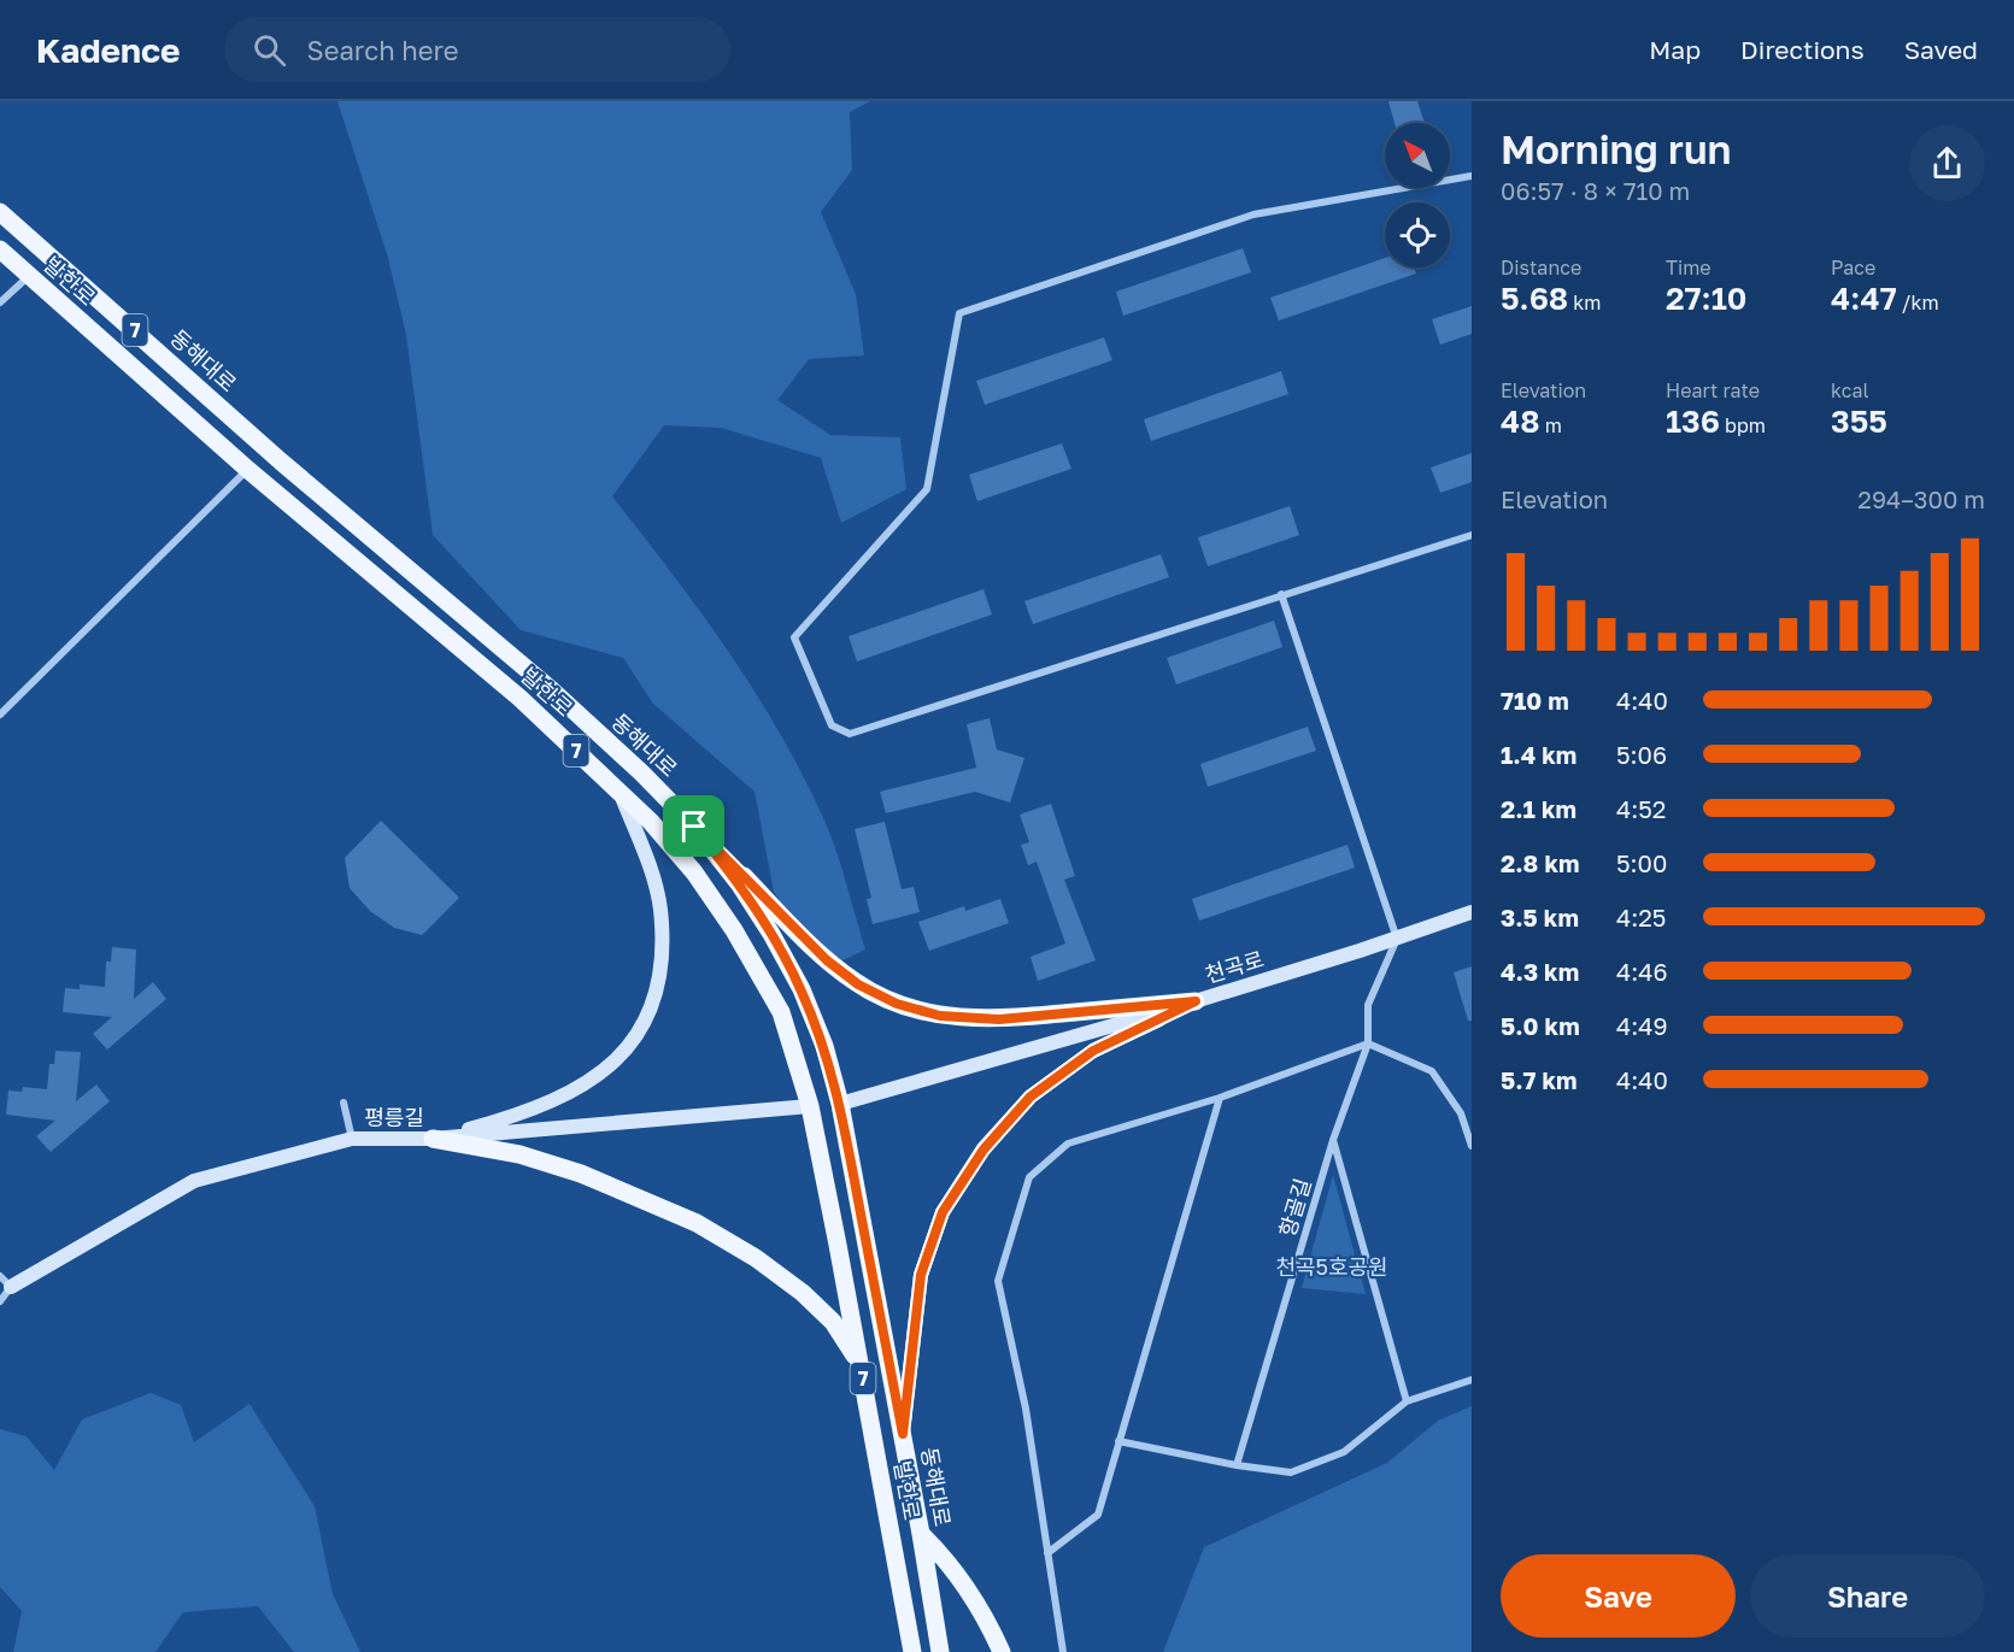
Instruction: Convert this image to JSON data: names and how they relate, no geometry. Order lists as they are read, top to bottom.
{
  "streets": {
    "main road": ["발한로", "7", "동해대로"],
    "street": ["천곡로", "평릉길", "항골길"]
  },
  "crossings": [
    ["발한로", "평릉길"],
    ["동해대로", "천곡로"],
    ["천곡로", "항골길"]
  ],
  "parks": ["천곡5호공원"],
  "north": "top left",
  "page": {
    "header": "Kadence",
    "search": "Search here",
    "nav": ["Map", "Directions", "Saved"],
    "heading": ["Morning run", "06:57 · 8 × 710 m"],
    "stats": [
      ["Distance", "5.68 km"],
      ["Time", "27:10"],
      ["Pace", "4:47 /km"],
      ["Elevation", "48 m"],
      ["Heart rate", "136 bpm"],
      ["kcal", "355"]
    ],
    "chart": ["Elevation", "294–300 m"],
    "list": [
      {
        "name": "710 m",
        "note": "4:40"
      },
      {
        "name": "1.4 km",
        "note": "5:06"
      },
      {
        "name": "2.1 km",
        "note": "4:52"
      },
      {
        "name": "2.8 km",
        "note": "5:00"
      },
      {
        "name": "3.5 km",
        "note": "4:25"
      },
      {
        "name": "4.3 km",
        "note": "4:46"
      },
      {
        "name": "5.0 km",
        "note": "4:49"
      },
      {
        "name": "5.7 km",
        "note": "4:40"
      }
    ],
    "buttons": ["Save", "Share"]
  }
}
